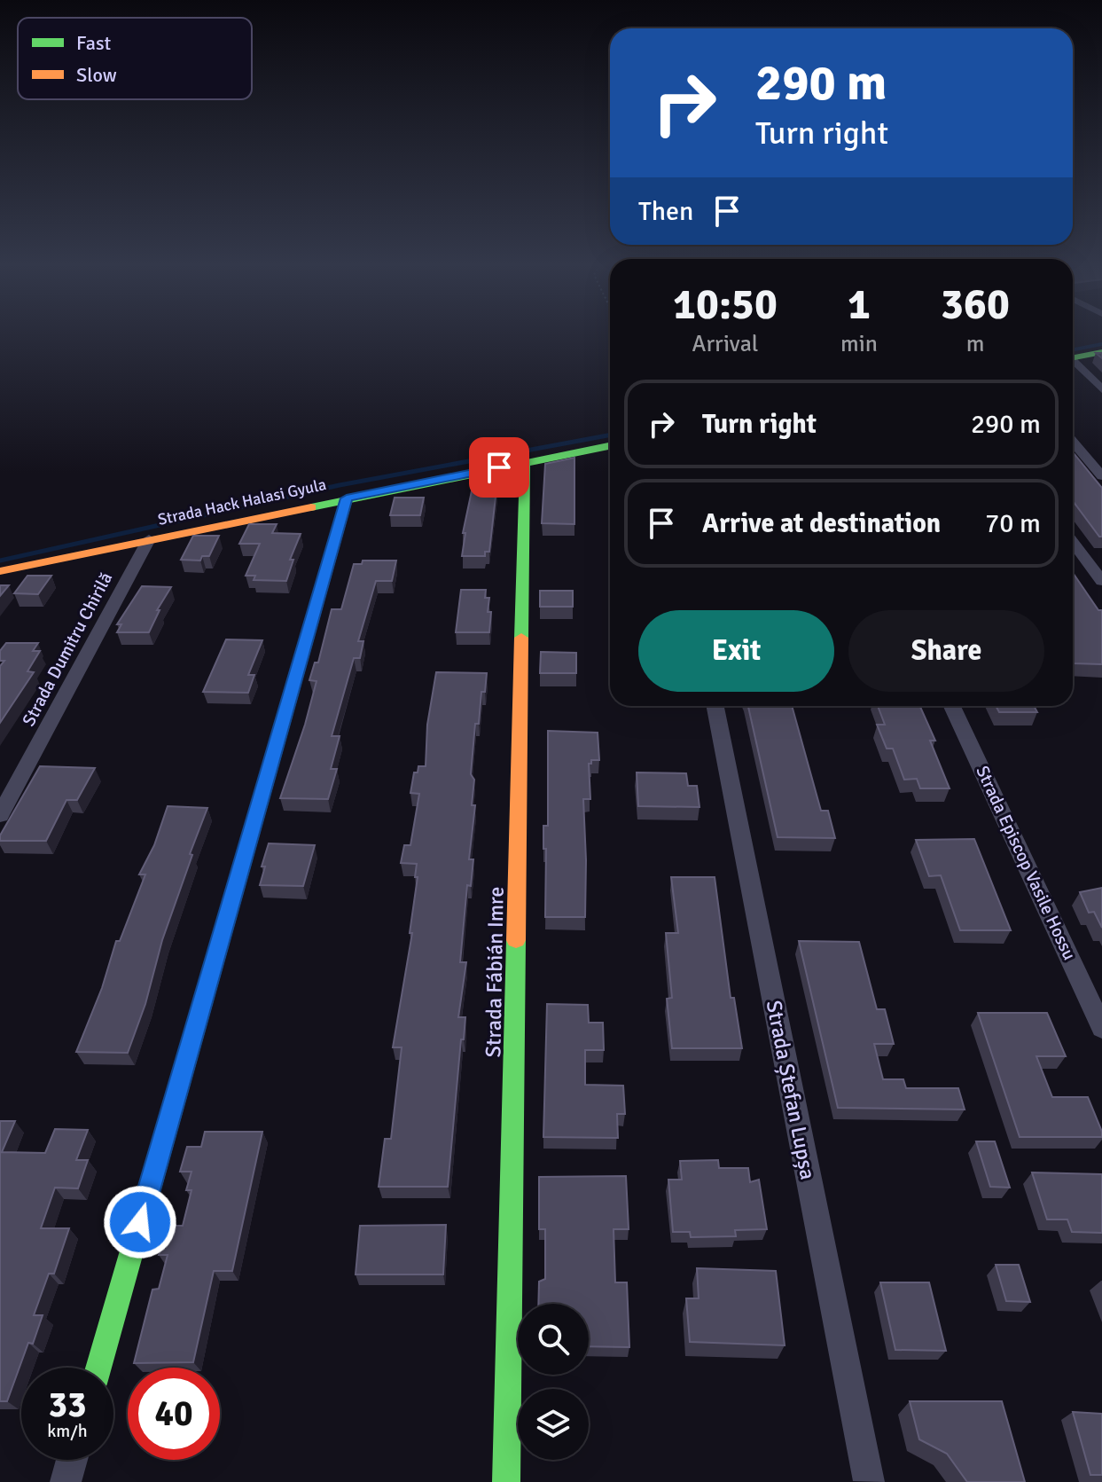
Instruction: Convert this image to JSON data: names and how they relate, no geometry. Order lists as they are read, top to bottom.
{
  "streets": {
    "street": [
      "Strada Hack Halasi Gyula",
      "Strada Dumitru Chirilă",
      "Strada Episcop Vasile Hossu",
      "Strada Fábián Imre",
      "Strada Ștefan Lupșa"
    ]
  },
  "crossings": [
    ["Strada Hack Halasi Gyula", "Strada Dumitru Chirilă"],
    ["Strada Hack Halasi Gyula", "Strada Fábián Imre"]
  ],
  "legend": ["Fast", "Slow"],
  "page": {
    "turn": ["290 m", "Turn right"],
    "then": "Then",
    "eta": [
      "10:50",
      "Arrival",
      "1",
      "min",
      "360",
      "m"
    ],
    "list": [
      {
        "name": "Turn right",
        "value": "290 m"
      },
      {
        "name": "Arrive at destination",
        "value": "70 m"
      }
    ],
    "buttons": ["Exit", "Share"],
    "speed": "33 km/h",
    "limit": "40"
  }
}
